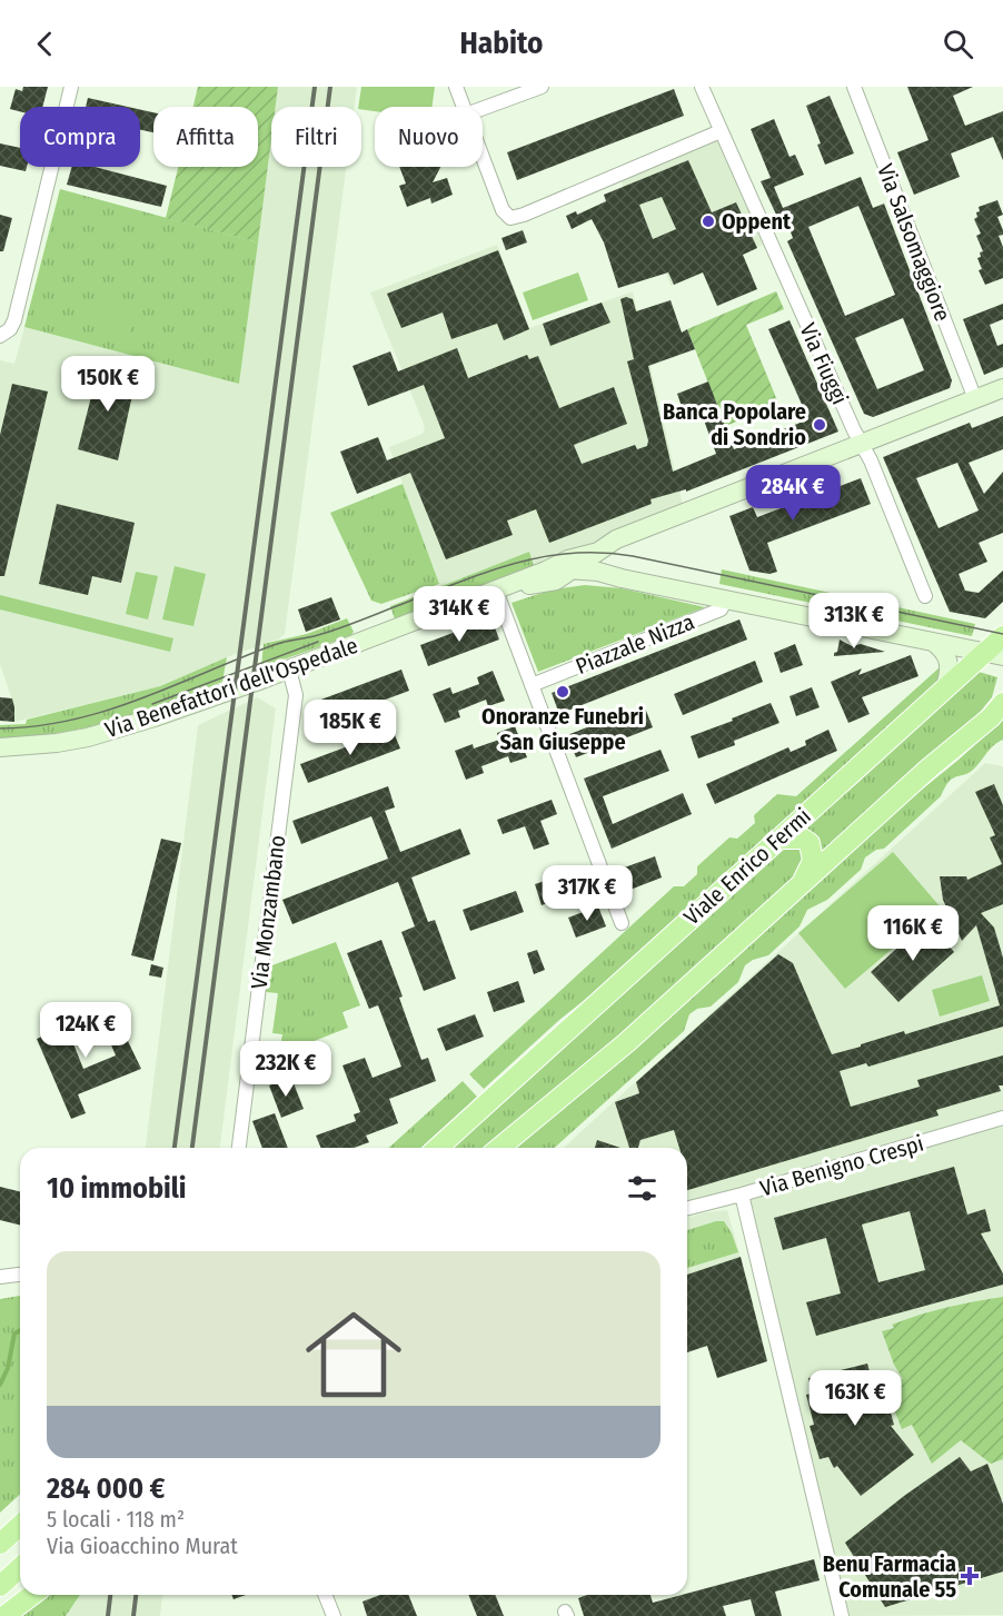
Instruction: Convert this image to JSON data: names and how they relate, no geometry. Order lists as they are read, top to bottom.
{
  "streets": {
    "main road": ["Piazzale Nizza", "Via Benefattori dell'Ospedale", "Viale Enrico Fermi"],
    "street": [
      "Via Salsomaggiore",
      "Via Fiuggi",
      "Via Monzambano",
      "Via Benigno Crespi"
    ]
  },
  "crossings": [
    ["Piazzale Nizza", "Via Benefattori dell'Ospedale"],
    ["Via Benefattori dell'Ospedale", "Via Monzambano"]
  ],
  "places": {
    "other": ["Oppent", "Banca Popolare di Sondrio", "Onoranze Funebri San Giuseppe"],
    "health": ["Benu Farmacia Comunale 55"]
  },
  "page": {
    "header": "Habito",
    "chip": [
      "Compra",
      "Affitta",
      "Filtri",
      "Nuovo"
    ],
    "price": [
      "150K €",
      "284K €",
      "314K €",
      "313K €",
      "185K €",
      "317K €",
      "116K €",
      "124K €",
      "232K €",
      "163K €"
    ],
    "heading": "10 immobili",
    "list": [
      {
        "name": "284 000 €",
        "note": "5 locali · 118 m² · Via Gioacchino Murat"
      }
    ]
  }
}
